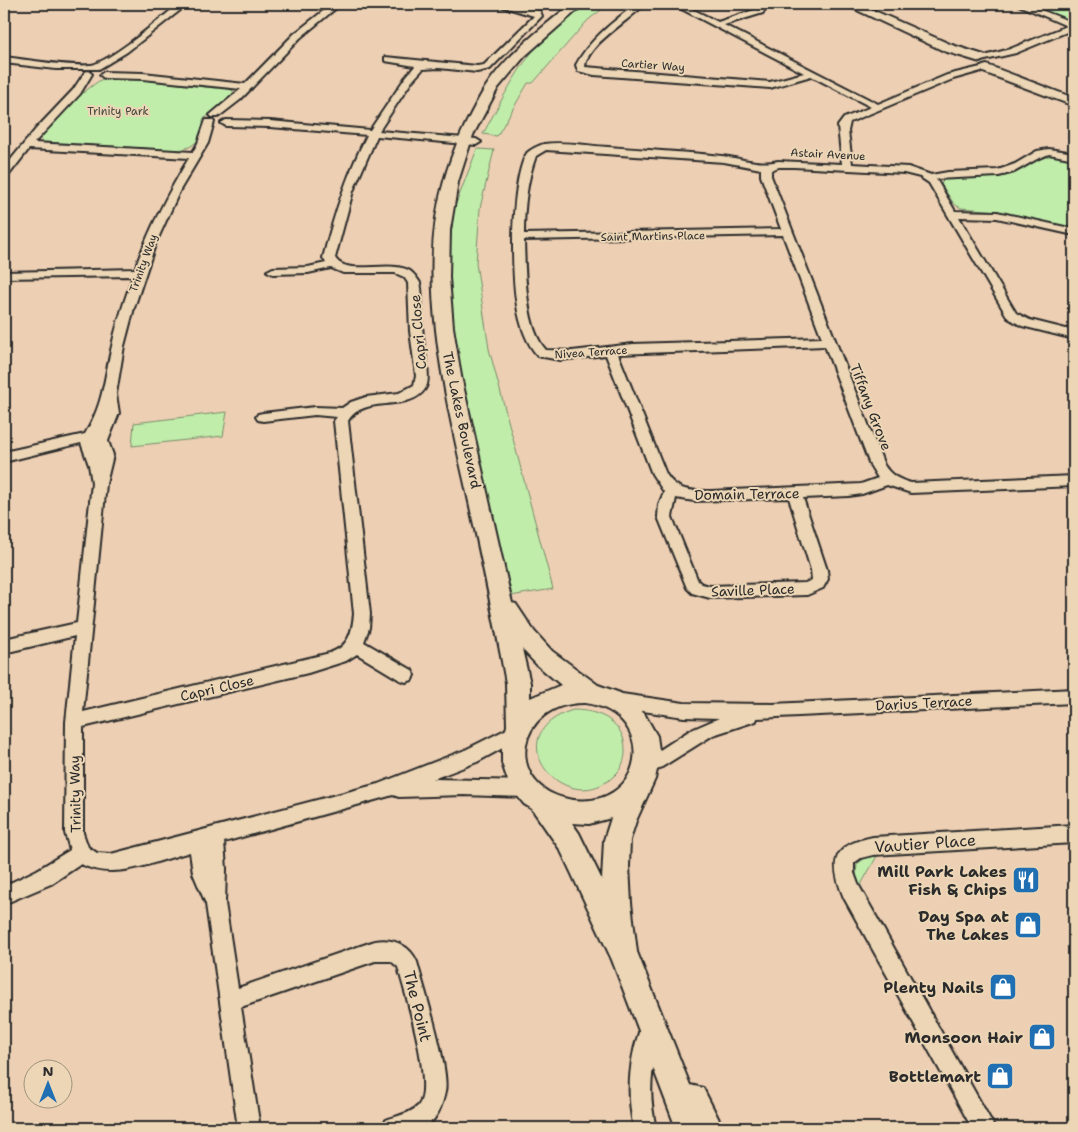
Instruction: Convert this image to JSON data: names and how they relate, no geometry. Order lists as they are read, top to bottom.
{
  "streets": {
    "street": [
      "Cartier Way",
      "Astair Avenue",
      "Saint Martins Place",
      "Trinity Way",
      "Capri Close",
      "Nivea Terrace",
      "Tiffany Grove",
      "The Lakes Boulevard",
      "Domain Terrace",
      "Saville Place",
      "Darius Terrace",
      "Vautier Place",
      "The Point"
    ]
  },
  "crossings": [
    ["Astair Avenue", "Nivea Terrace"],
    ["Astair Avenue", "Tiffany Grove"],
    ["Saint Martins Place", "Nivea Terrace"],
    ["Saint Martins Place", "Tiffany Grove"],
    ["Trinity Way", "Capri Close"],
    ["Trinity Way", "The Lakes Boulevard"],
    ["Trinity Way", "Darius Terrace"],
    ["Nivea Terrace", "Tiffany Grove"],
    ["Tiffany Grove", "Domain Terrace"],
    ["The Lakes Boulevard", "Darius Terrace"],
    ["Domain Terrace", "Saville Place"]
  ],
  "parks": ["Trinity Park"],
  "places": {
    "restaurant": ["Mill Park Lakes Fish & Chips"],
    "shop": [
      "Day Spa at The Lakes",
      "Plenty Nails",
      "Monsoon Hair",
      "Bottlemart"
    ]
  },
  "north": "top"
}
